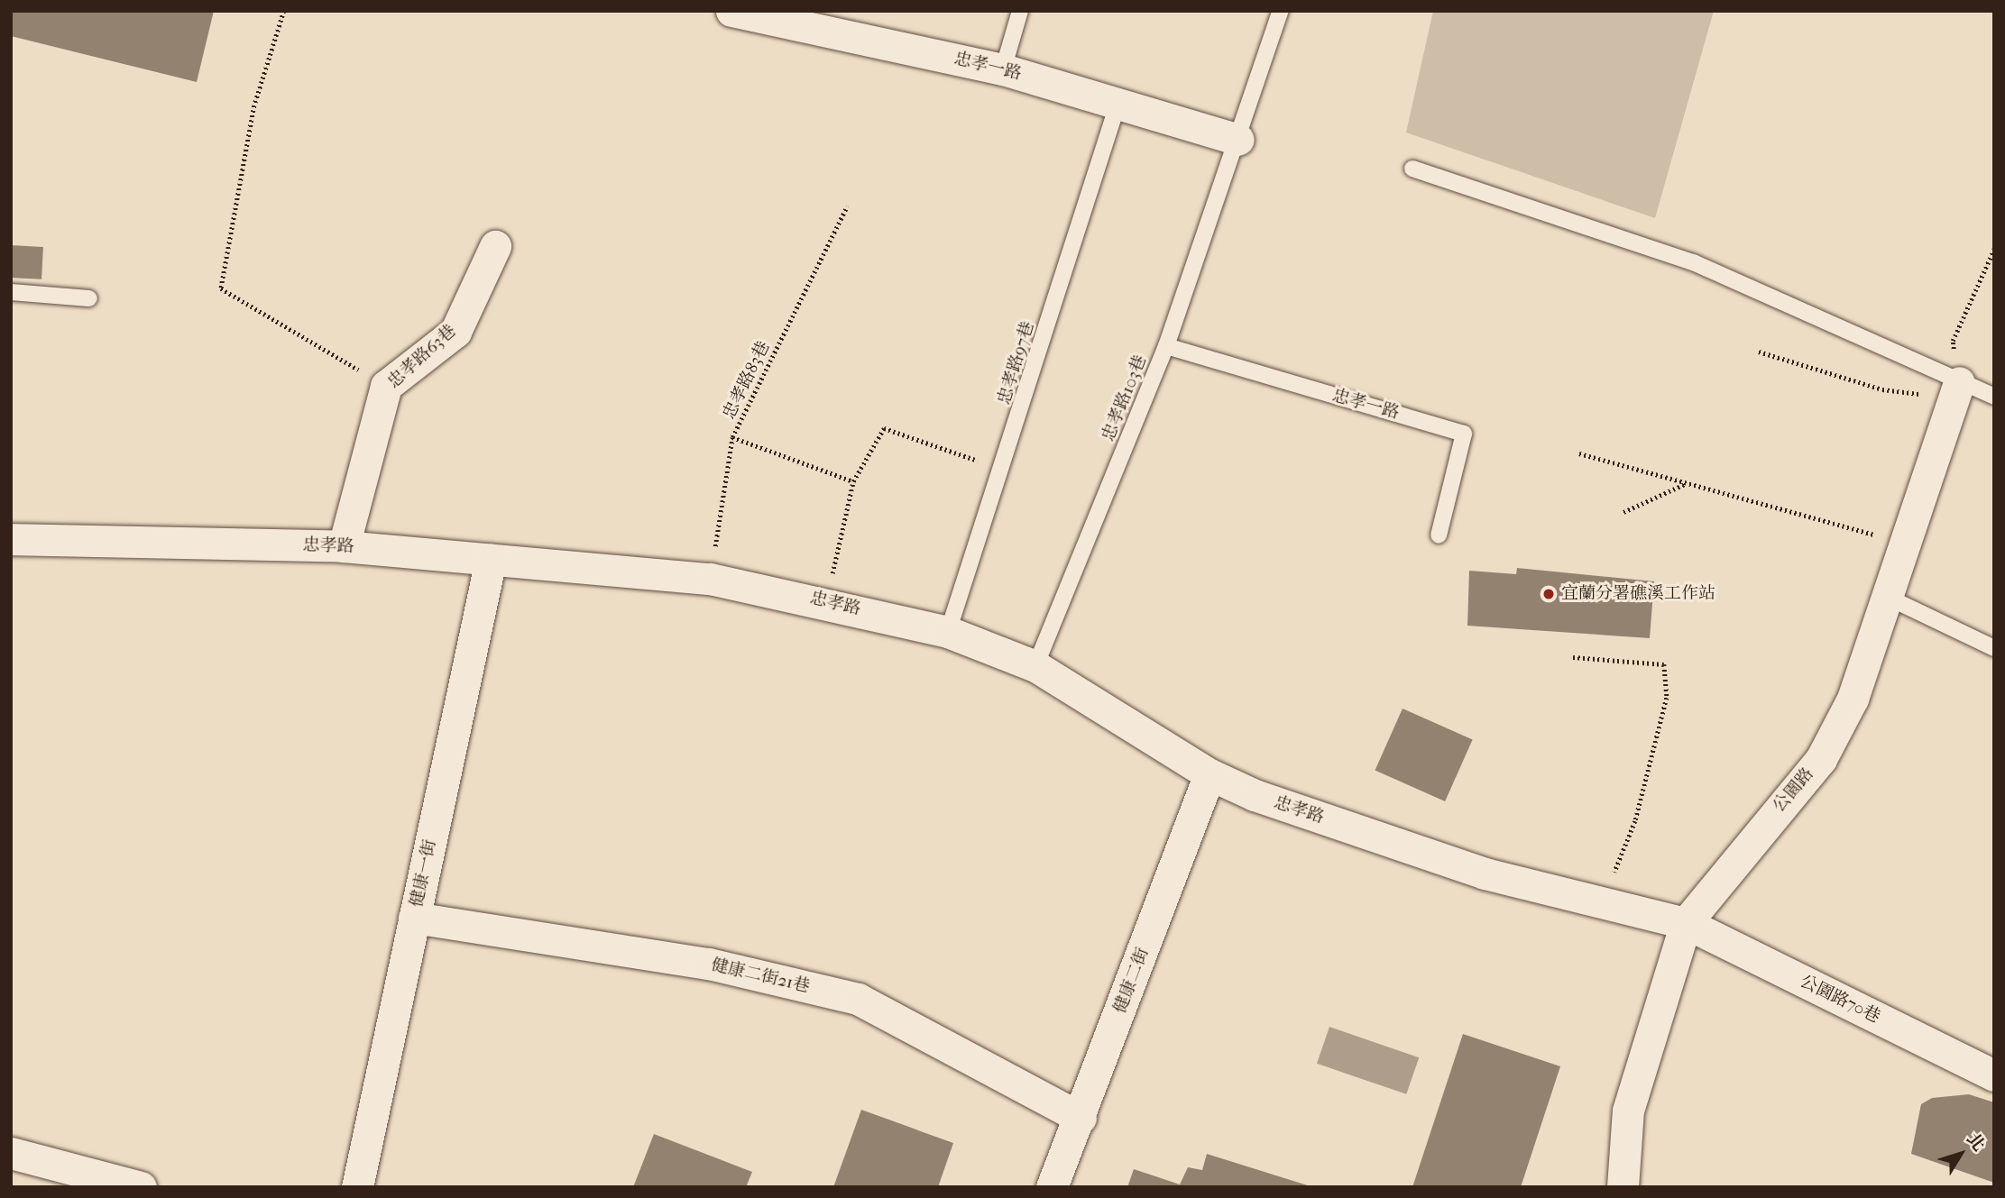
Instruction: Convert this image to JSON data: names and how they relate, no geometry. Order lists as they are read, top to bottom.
{
  "streets": {
    "street": [
      "忠孝一路",
      "忠孝路63巷",
      "忠孝路",
      "公園路",
      "健康一街",
      "健康二街21巷",
      "健康二街",
      "公園路70巷"
    ],
    "lane": ["忠孝路97巷", "忠孝路103巷"],
    "path": ["忠孝路83巷"]
  },
  "crossings": [
    ["忠孝一路", "忠孝路97巷"],
    ["忠孝一路", "忠孝路103巷"],
    ["忠孝路63巷", "忠孝路"],
    ["忠孝路97巷", "忠孝路"],
    ["忠孝路83巷", "忠孝路"],
    ["忠孝路103巷", "忠孝路"],
    ["忠孝路", "公園路"],
    ["忠孝路", "健康一街"],
    ["忠孝路", "健康二街"],
    ["忠孝路", "公園路70巷"],
    ["公園路", "公園路70巷"],
    ["健康一街", "健康二街21巷"],
    ["健康二街21巷", "健康二街"]
  ],
  "places": ["宜蘭分署礁溪工作站"],
  "north": "top right"
}
